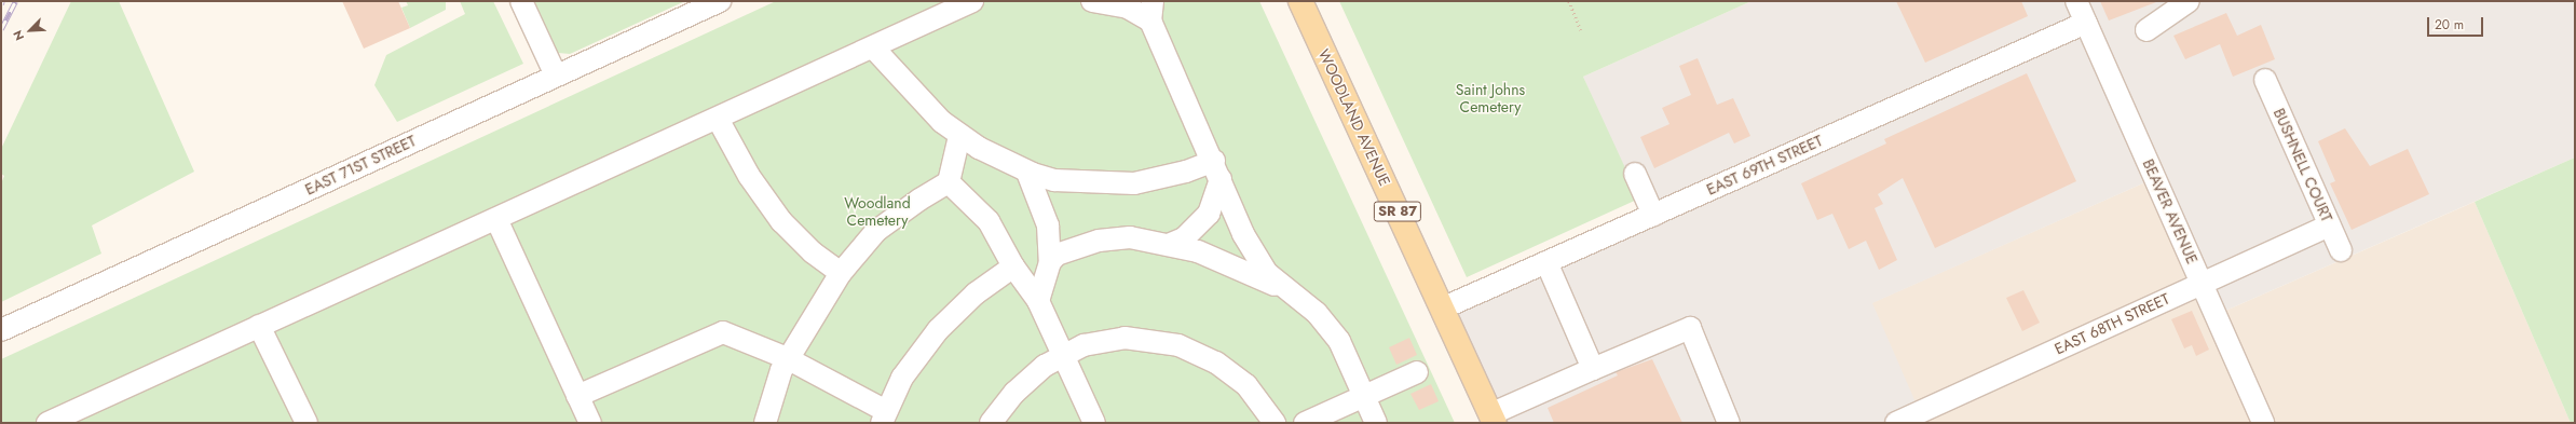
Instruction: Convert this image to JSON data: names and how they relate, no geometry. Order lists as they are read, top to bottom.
{
  "streets": {
    "main road": ["WOODLAND AVENUE", "SR 87"],
    "street": [
      "EAST 71ST STREET",
      "EAST 69TH STREET",
      "BUSHNELL COURT",
      "BEAVER AVENUE",
      "EAST 68TH STREET"
    ]
  },
  "crossings": [
    ["WOODLAND AVENUE", "EAST 69TH STREET"],
    ["EAST 69TH STREET", "BEAVER AVENUE"],
    ["BUSHNELL COURT", "EAST 68TH STREET"],
    ["BEAVER AVENUE", "EAST 68TH STREET"]
  ],
  "parks": ["Saint Johns Cemetery", "Woodland Cemetery"],
  "scale_bar": "20 m",
  "north": "bottom left"
}
